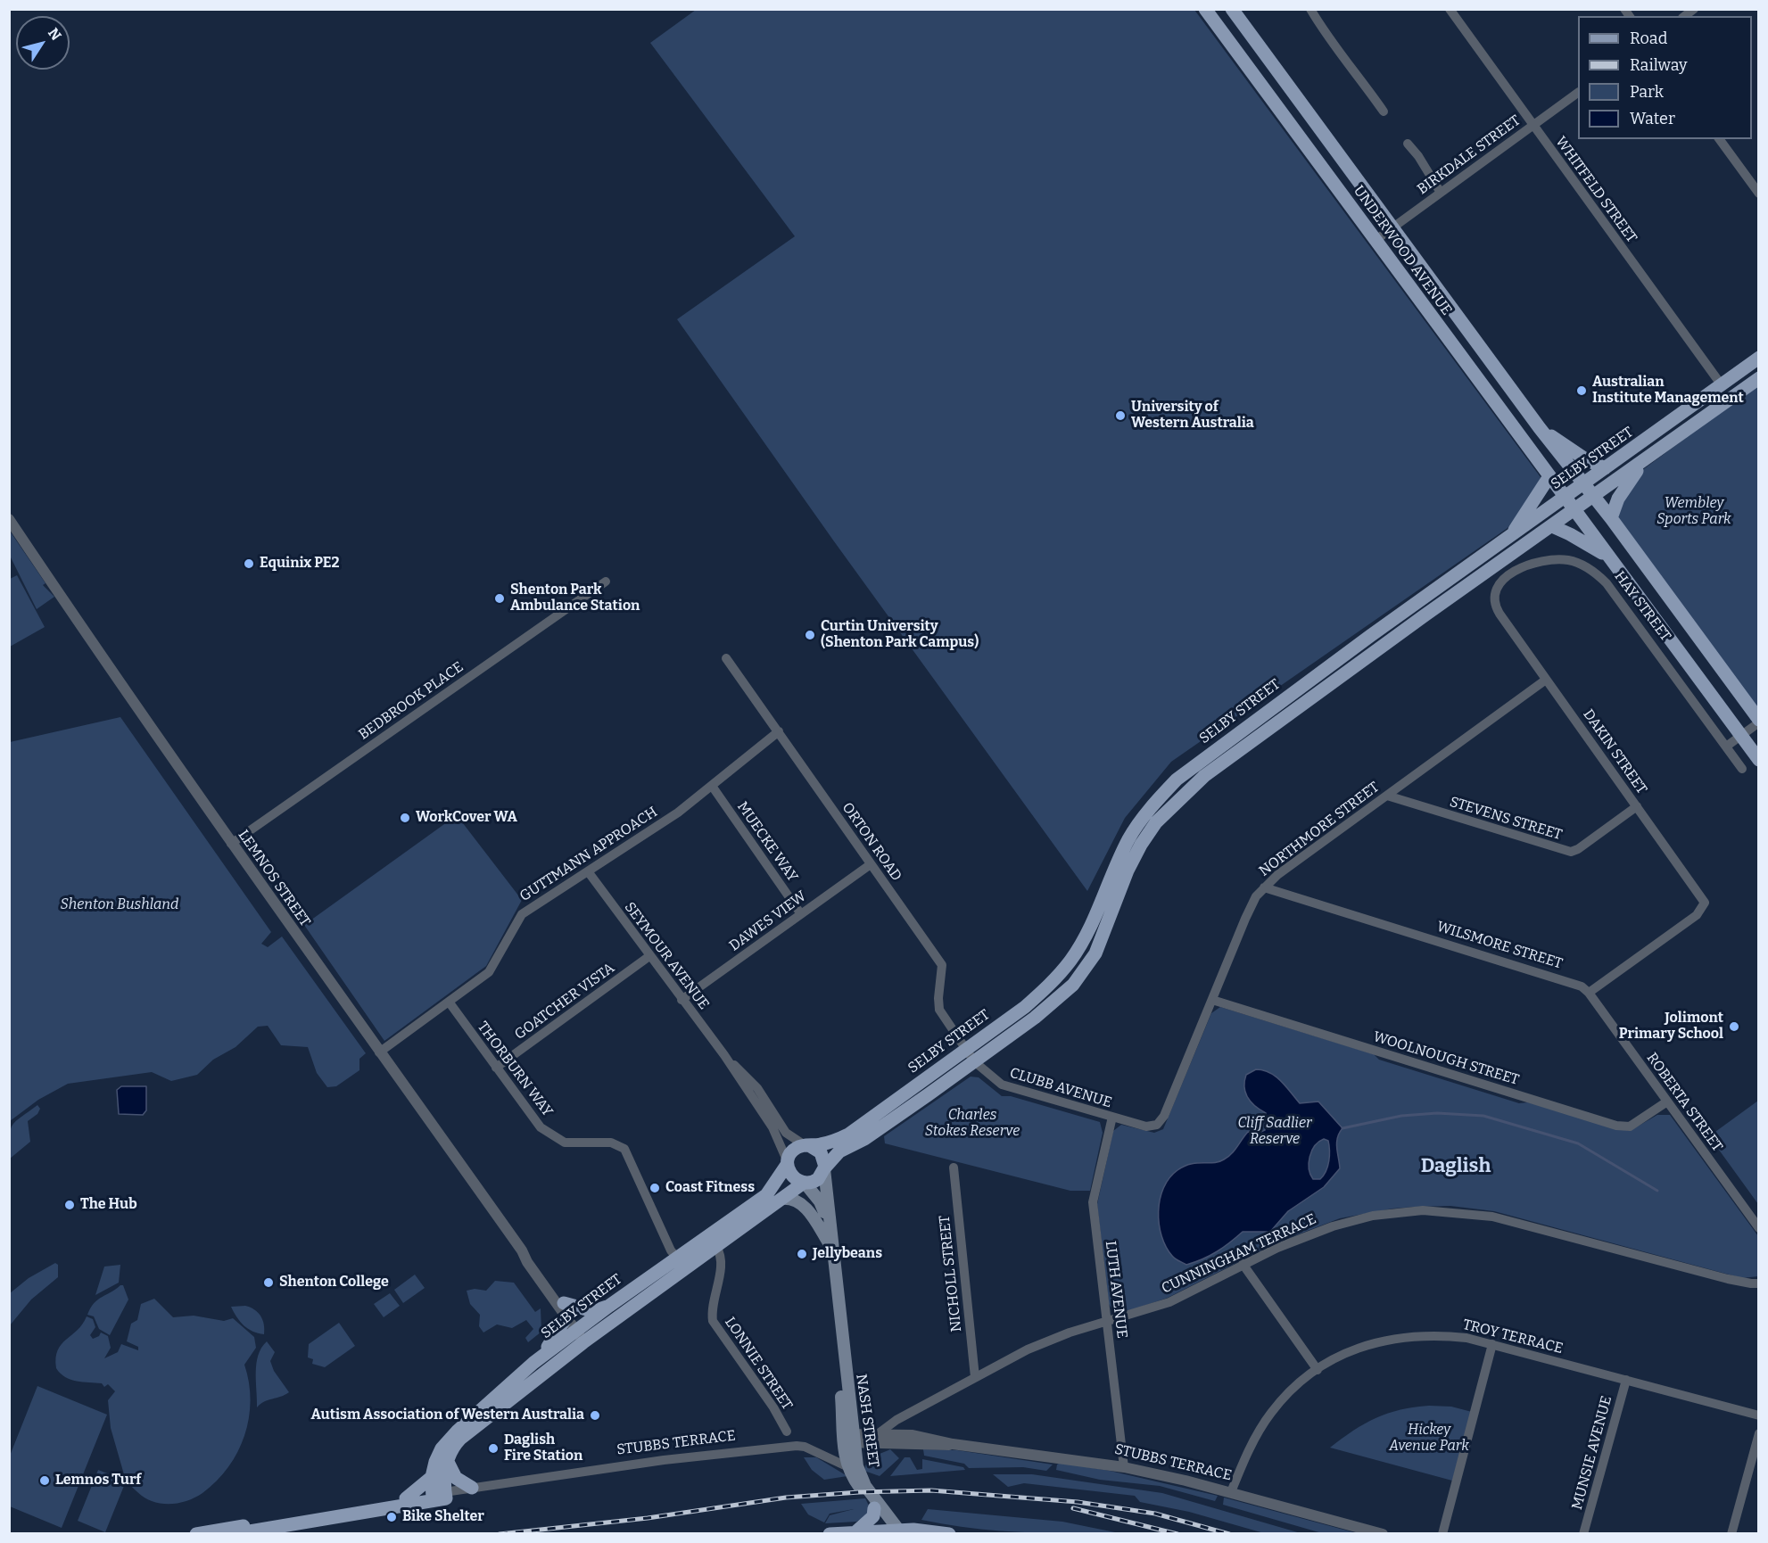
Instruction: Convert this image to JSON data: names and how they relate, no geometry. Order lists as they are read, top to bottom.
{
  "streets": {
    "main road": [
      "UNDERWOOD AVENUE",
      "SELBY STREET",
      "HAY STREET",
      "NASH STREET",
      "STUBBS TERRACE"
    ],
    "street": [
      "BIRKDALE STREET",
      "WHITFELD STREET",
      "BEDBROOK PLACE",
      "DAKIN STREET",
      "STEVENS STREET",
      "NORTHMORE STREET",
      "MUECKE WAY",
      "ORTON ROAD",
      "GUTTMANN APPROACH",
      "LEMNOS STREET",
      "DAWES VIEW",
      "WILSMORE STREET",
      "SEYMOUR AVENUE",
      "GOATCHER VISTA",
      "WOOLNOUGH STREET",
      "THORBURN WAY",
      "CLUBB AVENUE",
      "ROBERTA STREET",
      "CUNNINGHAM TERRACE",
      "NICHOLL STREET",
      "LUTH AVENUE",
      "TROY TERRACE",
      "LONNIE STREET",
      "MUNSIE AVENUE"
    ]
  },
  "crossings": [
    ["BIRKDALE STREET", "WHITFELD STREET"],
    ["BIRKDALE STREET", "UNDERWOOD AVENUE"],
    ["WHITFELD STREET", "SELBY STREET"],
    ["UNDERWOOD AVENUE", "SELBY STREET"],
    ["UNDERWOOD AVENUE", "HAY STREET"],
    ["SELBY STREET", "HAY STREET"],
    ["SELBY STREET", "ORTON ROAD"],
    ["SELBY STREET", "LEMNOS STREET"],
    ["SELBY STREET", "SEYMOUR AVENUE"],
    ["SELBY STREET", "THORBURN WAY"],
    ["SELBY STREET", "CLUBB AVENUE"],
    ["SELBY STREET", "LONNIE STREET"],
    ["SELBY STREET", "NASH STREET"],
    ["SELBY STREET", "STUBBS TERRACE"],
    ["HAY STREET", "DAKIN STREET"],
    ["BEDBROOK PLACE", "LEMNOS STREET"],
    ["DAKIN STREET", "STEVENS STREET"],
    ["DAKIN STREET", "NORTHMORE STREET"],
    ["DAKIN STREET", "WILSMORE STREET"],
    ["DAKIN STREET", "ROBERTA STREET"],
    ["STEVENS STREET", "NORTHMORE STREET"],
    ["NORTHMORE STREET", "WILSMORE STREET"],
    ["NORTHMORE STREET", "WOOLNOUGH STREET"],
    ["NORTHMORE STREET", "CLUBB AVENUE"],
    ["MUECKE WAY", "GUTTMANN APPROACH"],
    ["MUECKE WAY", "DAWES VIEW"],
    ["ORTON ROAD", "GUTTMANN APPROACH"],
    ["ORTON ROAD", "DAWES VIEW"],
    ["ORTON ROAD", "CLUBB AVENUE"],
    ["GUTTMANN APPROACH", "LEMNOS STREET"],
    ["GUTTMANN APPROACH", "SEYMOUR AVENUE"],
    ["GUTTMANN APPROACH", "THORBURN WAY"],
    ["DAWES VIEW", "SEYMOUR AVENUE"],
    ["WILSMORE STREET", "ROBERTA STREET"],
    ["SEYMOUR AVENUE", "GOATCHER VISTA"],
    ["SEYMOUR AVENUE", "NASH STREET"],
    ["GOATCHER VISTA", "THORBURN WAY"],
    ["WOOLNOUGH STREET", "ROBERTA STREET"],
    ["CLUBB AVENUE", "LUTH AVENUE"],
    ["CUNNINGHAM TERRACE", "NICHOLL STREET"],
    ["CUNNINGHAM TERRACE", "LUTH AVENUE"],
    ["CUNNINGHAM TERRACE", "STUBBS TERRACE"],
    ["LUTH AVENUE", "STUBBS TERRACE"],
    ["TROY TERRACE", "STUBBS TERRACE"],
    ["TROY TERRACE", "MUNSIE AVENUE"],
    ["NASH STREET", "STUBBS TERRACE"]
  ],
  "districts": ["Daglish"],
  "parks": [
    "Wembley Sports Park",
    "Shenton Bushland",
    "Charles Stokes Reserve",
    "Cliff Sadlier Reserve",
    "Hickey Avenue Park"
  ],
  "places": [
    "Australian Institute Management",
    "University of Western Australia",
    "Equinix PE2",
    "Shenton Park Ambulance Station",
    "Curtin University (Shenton Park Campus)",
    "WorkCover WA",
    "Jolimont Primary School",
    "Coast Fitness",
    "The Hub",
    "Jellybeans",
    "Shenton College",
    "Autism Association of Western Australia",
    "Daglish Fire Station",
    "Lemnos Turf",
    "Bike Shelter"
  ],
  "legend": [
    "Road",
    "Railway",
    "Park",
    "Water"
  ],
  "north": "top right"
}
